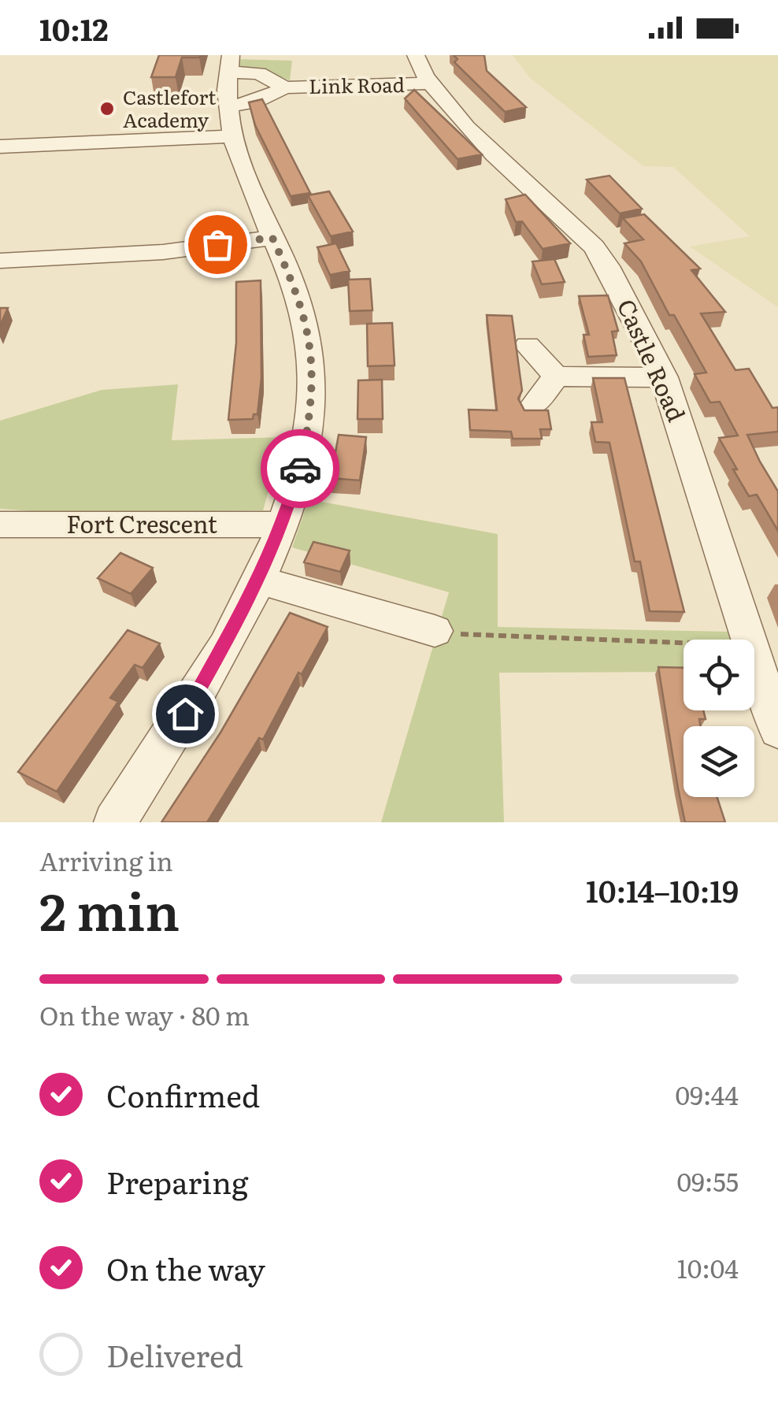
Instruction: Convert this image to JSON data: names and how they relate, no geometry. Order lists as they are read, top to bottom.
{
  "streets": {
    "street": ["Link Road", "Castle Road", "Fort Crescent"]
  },
  "crossings": [
    ["Link Road", "Castle Road"]
  ],
  "places": ["Castlefort Academy"],
  "page": {
    "status": "10:12",
    "heading": ["2 min", "Arriving in", "10:14–10:19"],
    "bar": "On the way · 80 m",
    "list": [
      ["Confirmed", "09:44"],
      ["Preparing", "09:55"],
      ["On the way", "10:04"],
      "Delivered"
    ]
  }
}
